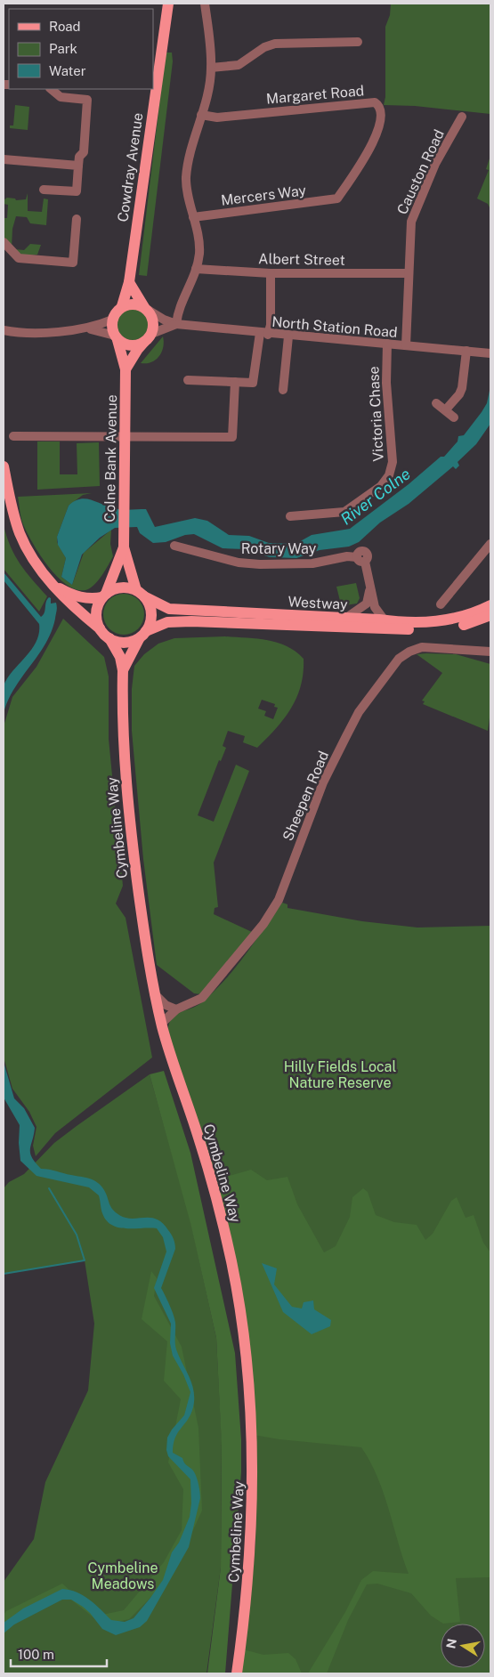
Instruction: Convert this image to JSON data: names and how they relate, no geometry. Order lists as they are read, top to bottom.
{
  "streets": {
    "main road": [
      "Cowdray Avenue",
      "Colne Bank Avenue",
      "Westway",
      "Cymbeline Way"
    ],
    "street": [
      "Margaret Road",
      "Causton Road",
      "Mercers Way",
      "Albert Street",
      "North Station Road",
      "Victoria Chase",
      "Rotary Way",
      "Sheepen Road"
    ]
  },
  "crossings": [
    ["Margaret Road", "Mercers Way"],
    ["Cowdray Avenue", "North Station Road"],
    ["Cowdray Avenue", "Colne Bank Avenue"],
    ["Causton Road", "Albert Street"],
    ["Causton Road", "North Station Road"],
    ["North Station Road", "Victoria Chase"],
    ["North Station Road", "Colne Bank Avenue"],
    ["Colne Bank Avenue", "Westway"],
    ["Rotary Way", "Westway"],
    ["Sheepen Road", "Cymbeline Way"]
  ],
  "water": ["River Colne"],
  "parks": ["Hilly Fields Local Nature Reserve", "Cymbeline Meadows"],
  "legend": ["Road", "Park", "Water"],
  "scale_bar": "100 m",
  "north": "left"
}
